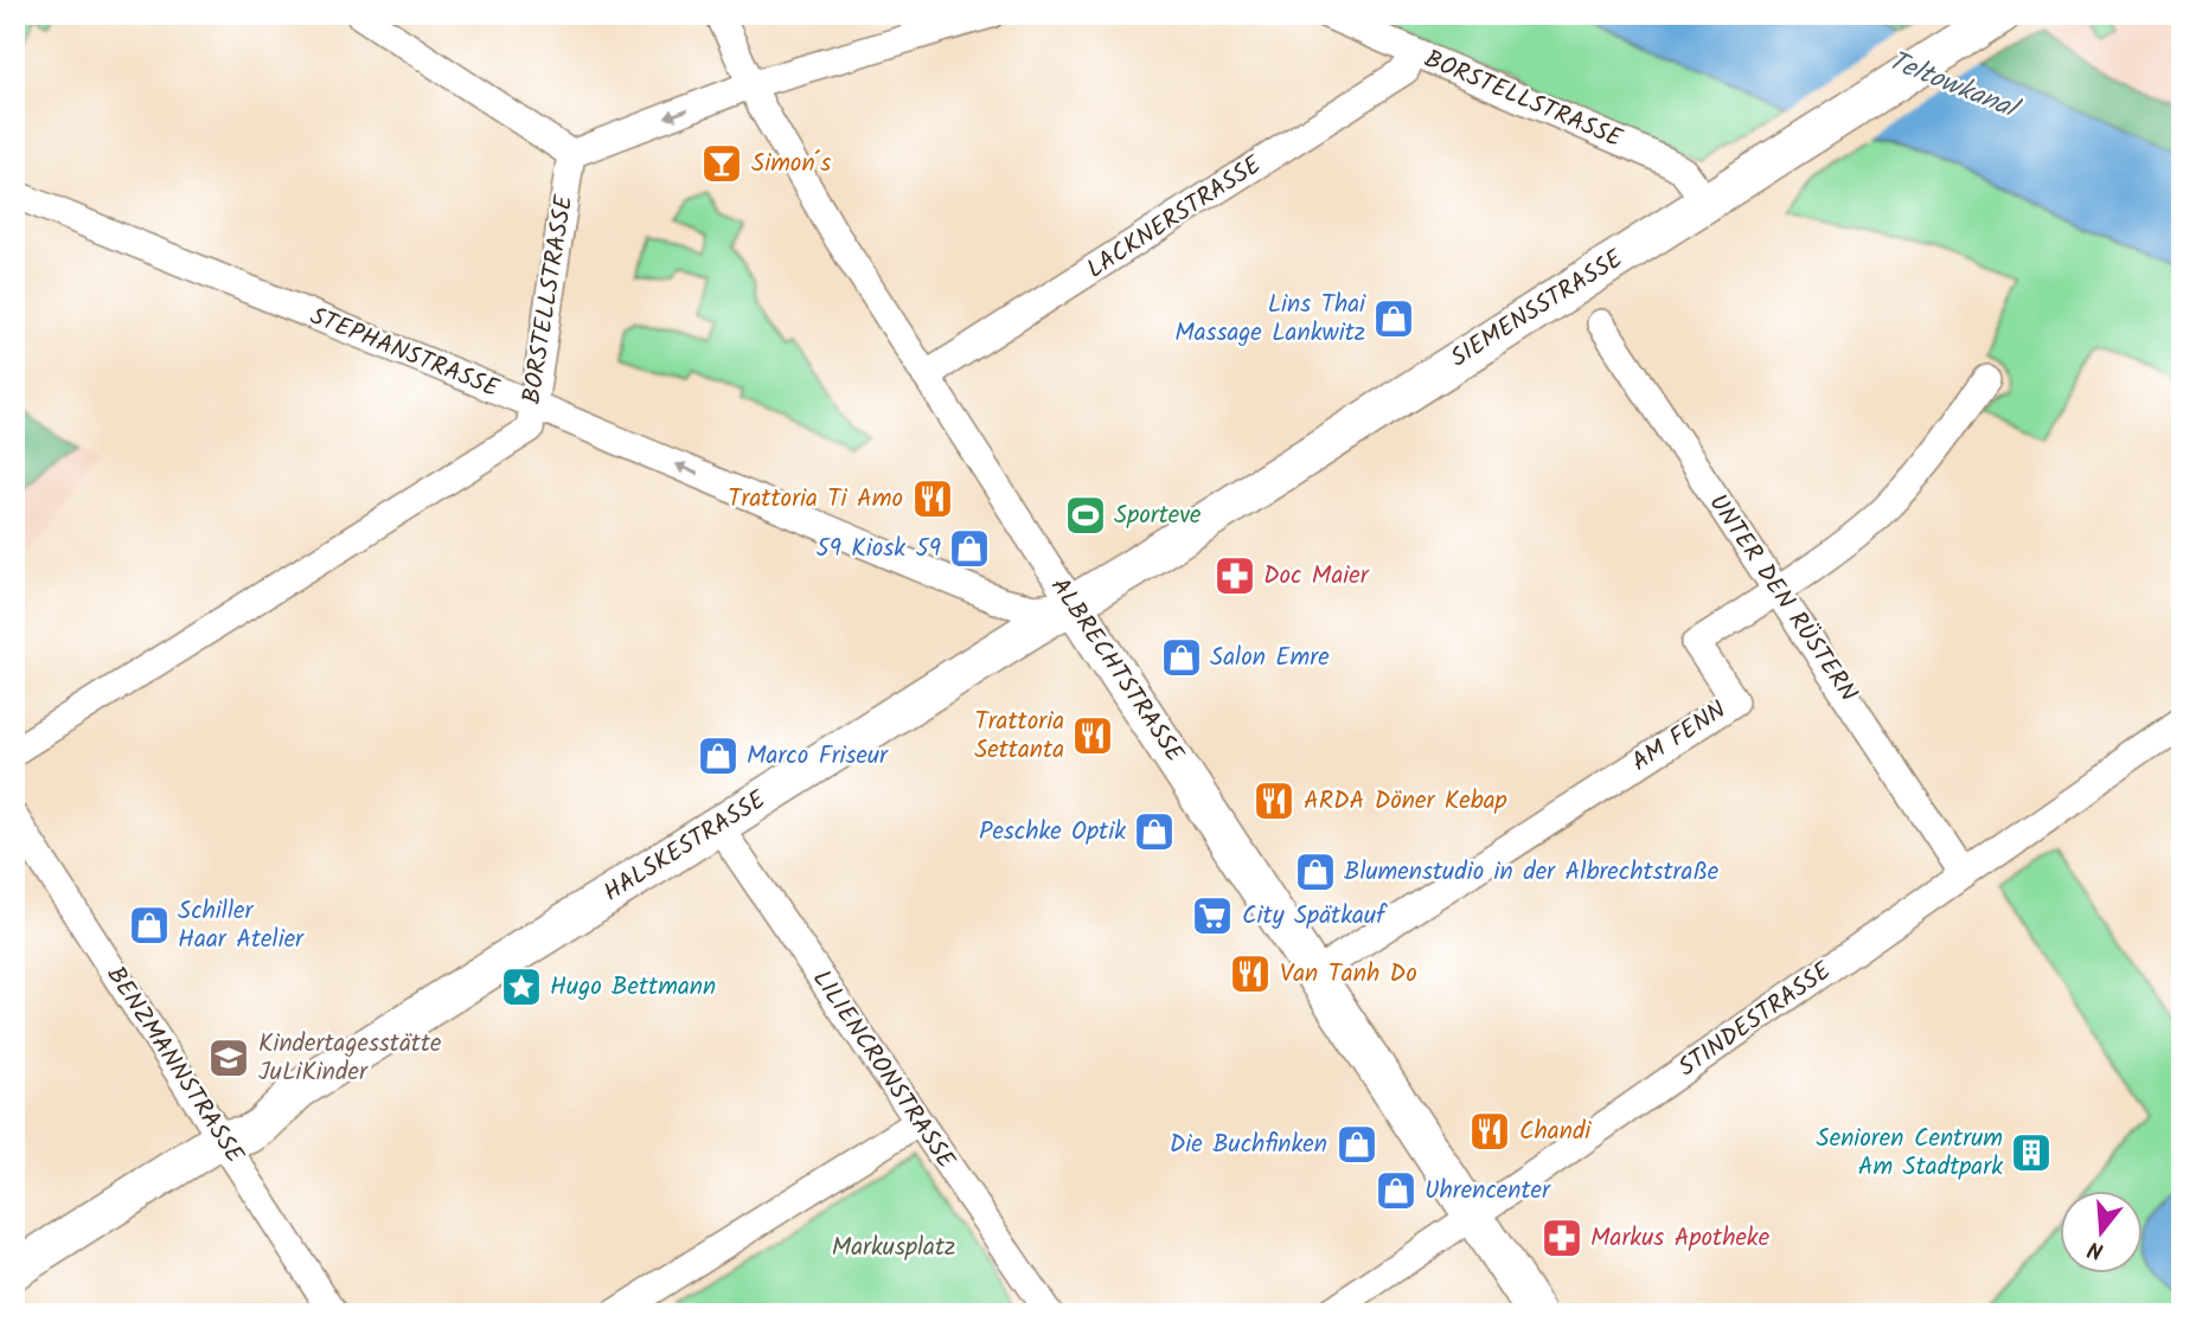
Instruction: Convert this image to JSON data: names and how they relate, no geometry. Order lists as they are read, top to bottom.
{
  "streets": {
    "main road": ["SIEMENSSTRASSE", "ALBRECHTSTRASSE", "HALSKESTRASSE"],
    "street": [
      "BORSTELLSTRASSE",
      "LACKNERSTRASSE",
      "STEPHANSTRASSE",
      "UNTER DEN RÜSTERN",
      "AM FENN",
      "STINDESTRASSE",
      "BENZMANNSTRASSE",
      "LILIENCRONSTRASSE"
    ]
  },
  "crossings": [
    ["BORSTELLSTRASSE", "LACKNERSTRASSE"],
    ["BORSTELLSTRASSE", "SIEMENSSTRASSE"],
    ["BORSTELLSTRASSE", "STEPHANSTRASSE"],
    ["LACKNERSTRASSE", "ALBRECHTSTRASSE"],
    ["SIEMENSSTRASSE", "STEPHANSTRASSE"],
    ["SIEMENSSTRASSE", "ALBRECHTSTRASSE"],
    ["SIEMENSSTRASSE", "HALSKESTRASSE"],
    ["STEPHANSTRASSE", "ALBRECHTSTRASSE"],
    ["STEPHANSTRASSE", "HALSKESTRASSE"],
    ["UNTER DEN RÜSTERN", "AM FENN"],
    ["UNTER DEN RÜSTERN", "STINDESTRASSE"],
    ["ALBRECHTSTRASSE", "AM FENN"],
    ["ALBRECHTSTRASSE", "HALSKESTRASSE"],
    ["ALBRECHTSTRASSE", "STINDESTRASSE"],
    ["HALSKESTRASSE", "BENZMANNSTRASSE"],
    ["HALSKESTRASSE", "LILIENCRONSTRASSE"]
  ],
  "one_way": ["STEPHANSTRASSE"],
  "water": ["Teltowkanal"],
  "parks": ["Markusplatz"],
  "places": {
    "bar": ["Simon´s"],
    "shop": [
      "Lins Thai Massage Lankwitz",
      "59 Kiosk 59",
      "Salon Emre",
      "Marco Friseur",
      "Peschke Optik",
      "Blumenstudio in der Albrechtstraße",
      "Schiller Haar Atelier",
      "Die Buchfinken",
      "Uhrencenter"
    ],
    "restaurant": [
      "Trattoria Ti Amo",
      "Trattoria Settanta",
      "ARDA Döner Kebap",
      "Van Tanh Do",
      "Chandi"
    ],
    "sports": ["Sporteve"],
    "pharmacy": ["Doc Maier", "Markus Apotheke"],
    "supermarket": ["City Spätkauf"],
    "place": ["Hugo Bettmann"],
    "school or university": ["Kindertagesstätte JuLiKinder"],
    "building": ["Senioren Centrum Am Stadtpark"]
  },
  "north": "bottom"
}
